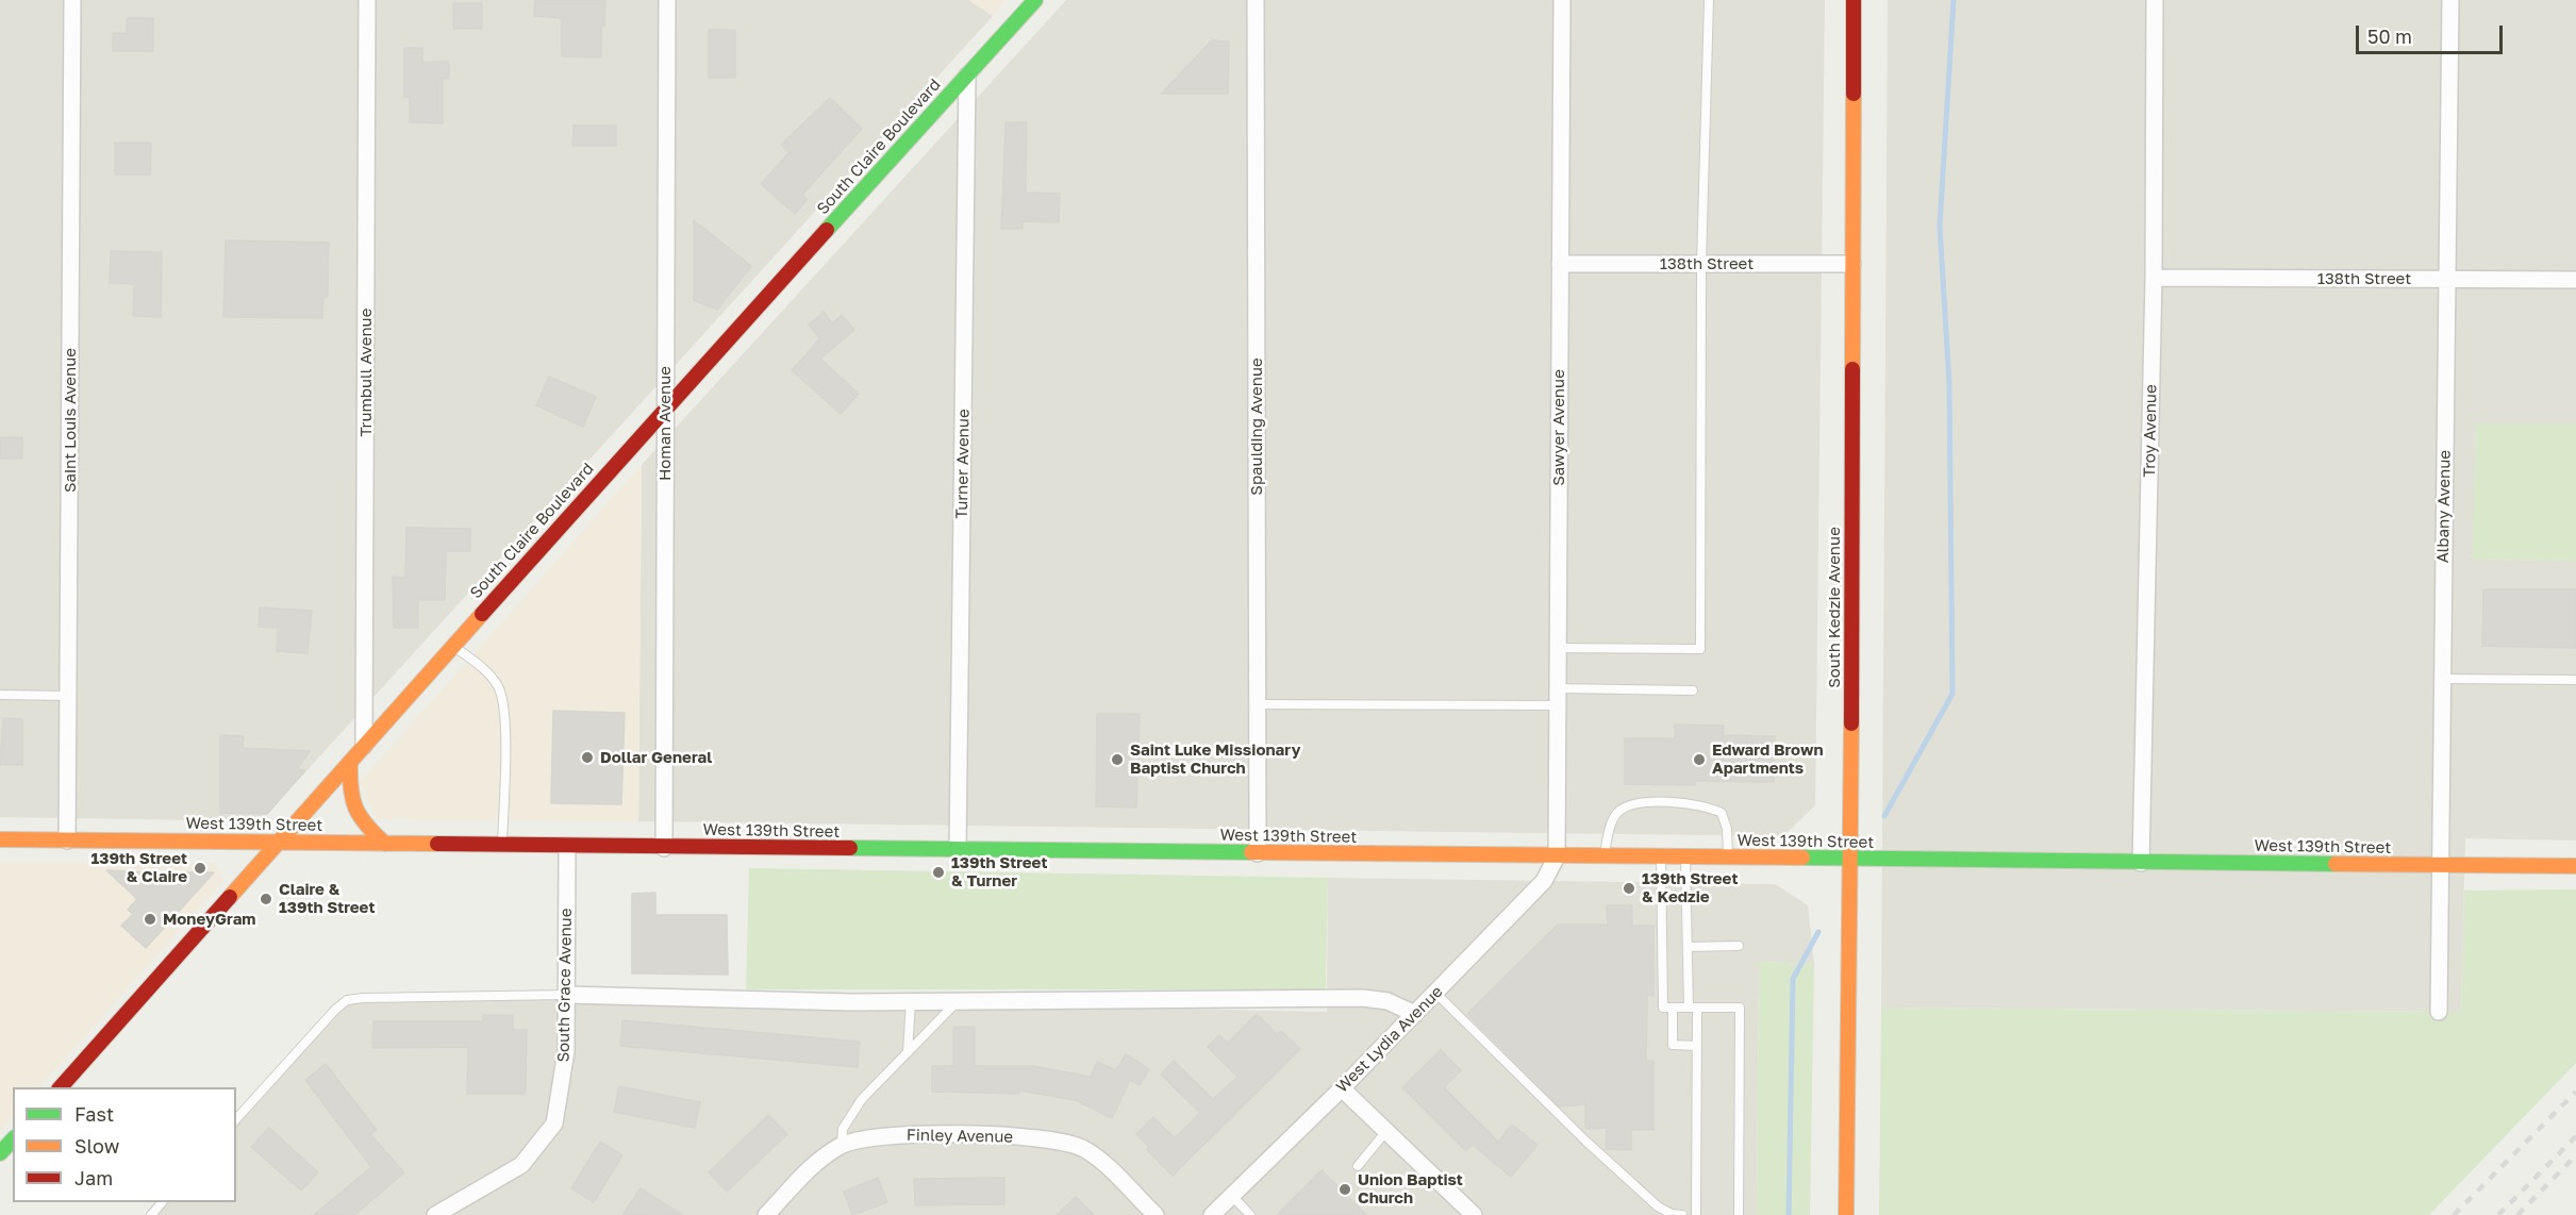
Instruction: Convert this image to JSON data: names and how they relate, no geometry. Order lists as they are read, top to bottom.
{
  "streets": {
    "street": [
      "South Claire Boulevard",
      "138th Street",
      "Trumbull Avenue",
      "Saint Louis Avenue",
      "Homan Avenue",
      "Spaulding Avenue",
      "Sawyer Avenue",
      "Troy Avenue",
      "Turner Avenue",
      "Albany Avenue",
      "South Kedzie Avenue",
      "West 139th Street",
      "South Grace Avenue",
      "West Lydia Avenue",
      "Finley Avenue"
    ]
  },
  "crossings": [
    ["South Claire Boulevard", "Trumbull Avenue"],
    ["South Claire Boulevard", "Homan Avenue"],
    ["South Claire Boulevard", "Turner Avenue"],
    ["South Claire Boulevard", "West 139th Street"],
    ["138th Street", "Sawyer Avenue"],
    ["138th Street", "Troy Avenue"],
    ["138th Street", "Albany Avenue"],
    ["138th Street", "South Kedzie Avenue"],
    ["Saint Louis Avenue", "West 139th Street"],
    ["Homan Avenue", "West 139th Street"],
    ["Spaulding Avenue", "West 139th Street"],
    ["Sawyer Avenue", "West 139th Street"],
    ["Sawyer Avenue", "West Lydia Avenue"],
    ["Troy Avenue", "West 139th Street"],
    ["Turner Avenue", "West 139th Street"],
    ["Albany Avenue", "West 139th Street"],
    ["South Kedzie Avenue", "West 139th Street"],
    ["West 139th Street", "South Grace Avenue"],
    ["West 139th Street", "West Lydia Avenue"]
  ],
  "places": [
    "Dollar General",
    "Saint Luke Missionary Baptist Church",
    "Edward Brown Apartments",
    "139th Street & Claire",
    "139th Street & Turner",
    "139th Street & Kedzie",
    "Claire & 139th Street",
    "MoneyGram",
    "Union Baptist Church"
  ],
  "legend": ["Fast", "Slow", "Jam"],
  "scale_bar": "50 m"
}
